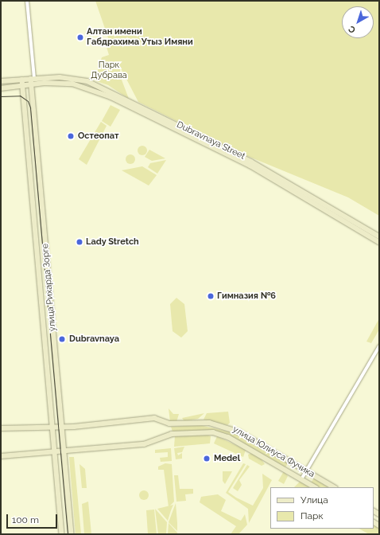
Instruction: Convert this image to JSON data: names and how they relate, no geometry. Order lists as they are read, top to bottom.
{
  "streets": {
    "street": ["Dubravnaya Street", "улица Рихарда Зорге", "улица Юлиуса Фучика"]
  },
  "crossings": [
    ["Dubravnaya Street", "улица Рихарда Зорге"],
    ["улица Рихарда Зорге", "улица Юлиуса Фучика"]
  ],
  "parks": ["Парк Дубрава"],
  "places": [
    "Алтан имени Габдрахима Утыз Имяни",
    "Остеопат",
    "Lady Stretch",
    "Гимназия №6",
    "Dubravnaya",
    "Medel"
  ],
  "legend": ["Улица", "Парк"],
  "scale_bar": "100 m",
  "north": "bottom left"
}
